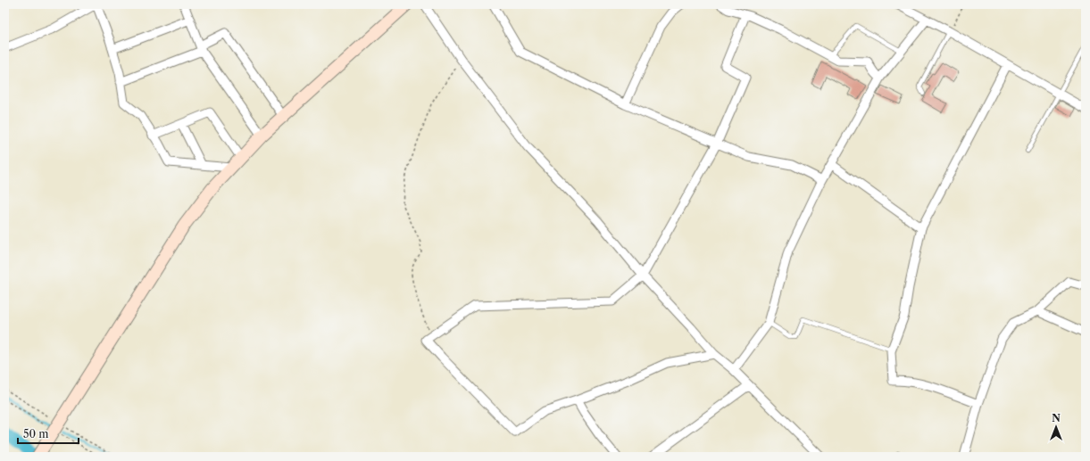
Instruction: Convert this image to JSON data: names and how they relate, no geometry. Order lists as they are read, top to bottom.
{
  "scale_bar": "50 m",
  "north": "top"
}
